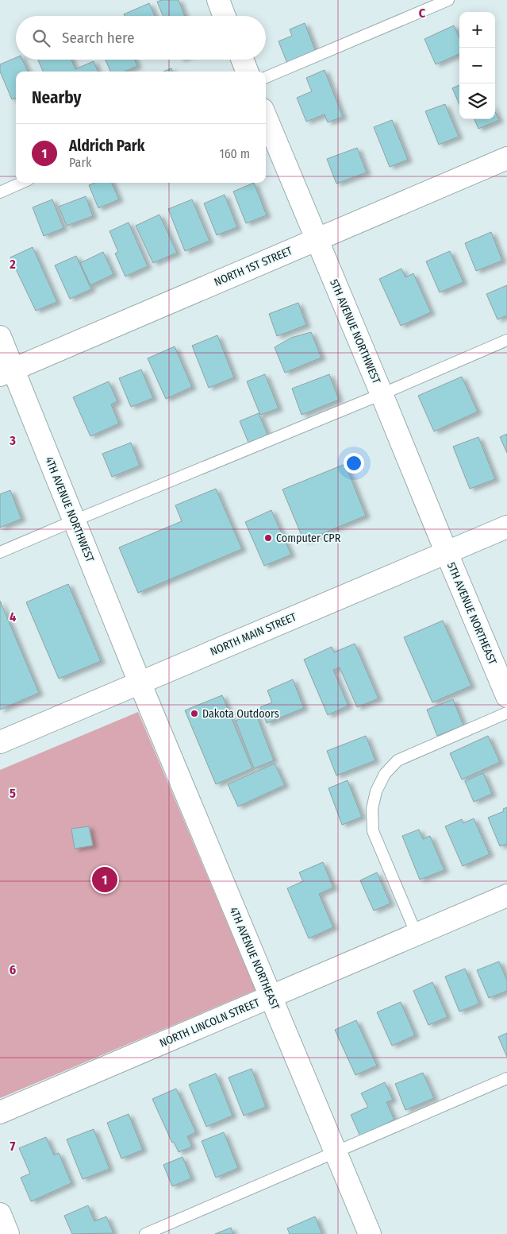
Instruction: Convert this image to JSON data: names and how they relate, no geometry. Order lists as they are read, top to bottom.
{
  "streets": {
    "street": [
      "NORTH 1ST STREET",
      "5TH AVENUE NORTHWEST",
      "4TH AVENUE NORTHWEST",
      "5TH AVENUE NORTHEAST",
      "NORTH MAIN STREET",
      "4TH AVENUE NORTHEAST",
      "NORTH LINCOLN STREET"
    ]
  },
  "crossings": [
    ["NORTH 1ST STREET", "5TH AVENUE NORTHWEST"],
    ["NORTH 1ST STREET", "4TH AVENUE NORTHWEST"],
    ["5TH AVENUE NORTHWEST", "5TH AVENUE NORTHEAST"],
    ["5TH AVENUE NORTHWEST", "NORTH MAIN STREET"],
    ["4TH AVENUE NORTHWEST", "NORTH MAIN STREET"],
    ["4TH AVENUE NORTHWEST", "4TH AVENUE NORTHEAST"],
    ["5TH AVENUE NORTHEAST", "NORTH MAIN STREET"],
    ["NORTH MAIN STREET", "4TH AVENUE NORTHEAST"],
    ["4TH AVENUE NORTHEAST", "NORTH LINCOLN STREET"]
  ],
  "places": ["Computer CPR", "Dakota Outdoors"],
  "page": {
    "map_buttons": ["+", "−"],
    "search": "Search here",
    "heading": "Nearby",
    "list": [
      {
        "mark": "1",
        "name": "Aldrich Park",
        "note": "Park",
        "value": "160 m"
      }
    ],
    "pins": "1"
  },
  "grid": {
    "columns": ["C"],
    "rows": [
      "2",
      "3",
      "4",
      "5",
      "6",
      "7"
    ]
  }
}
